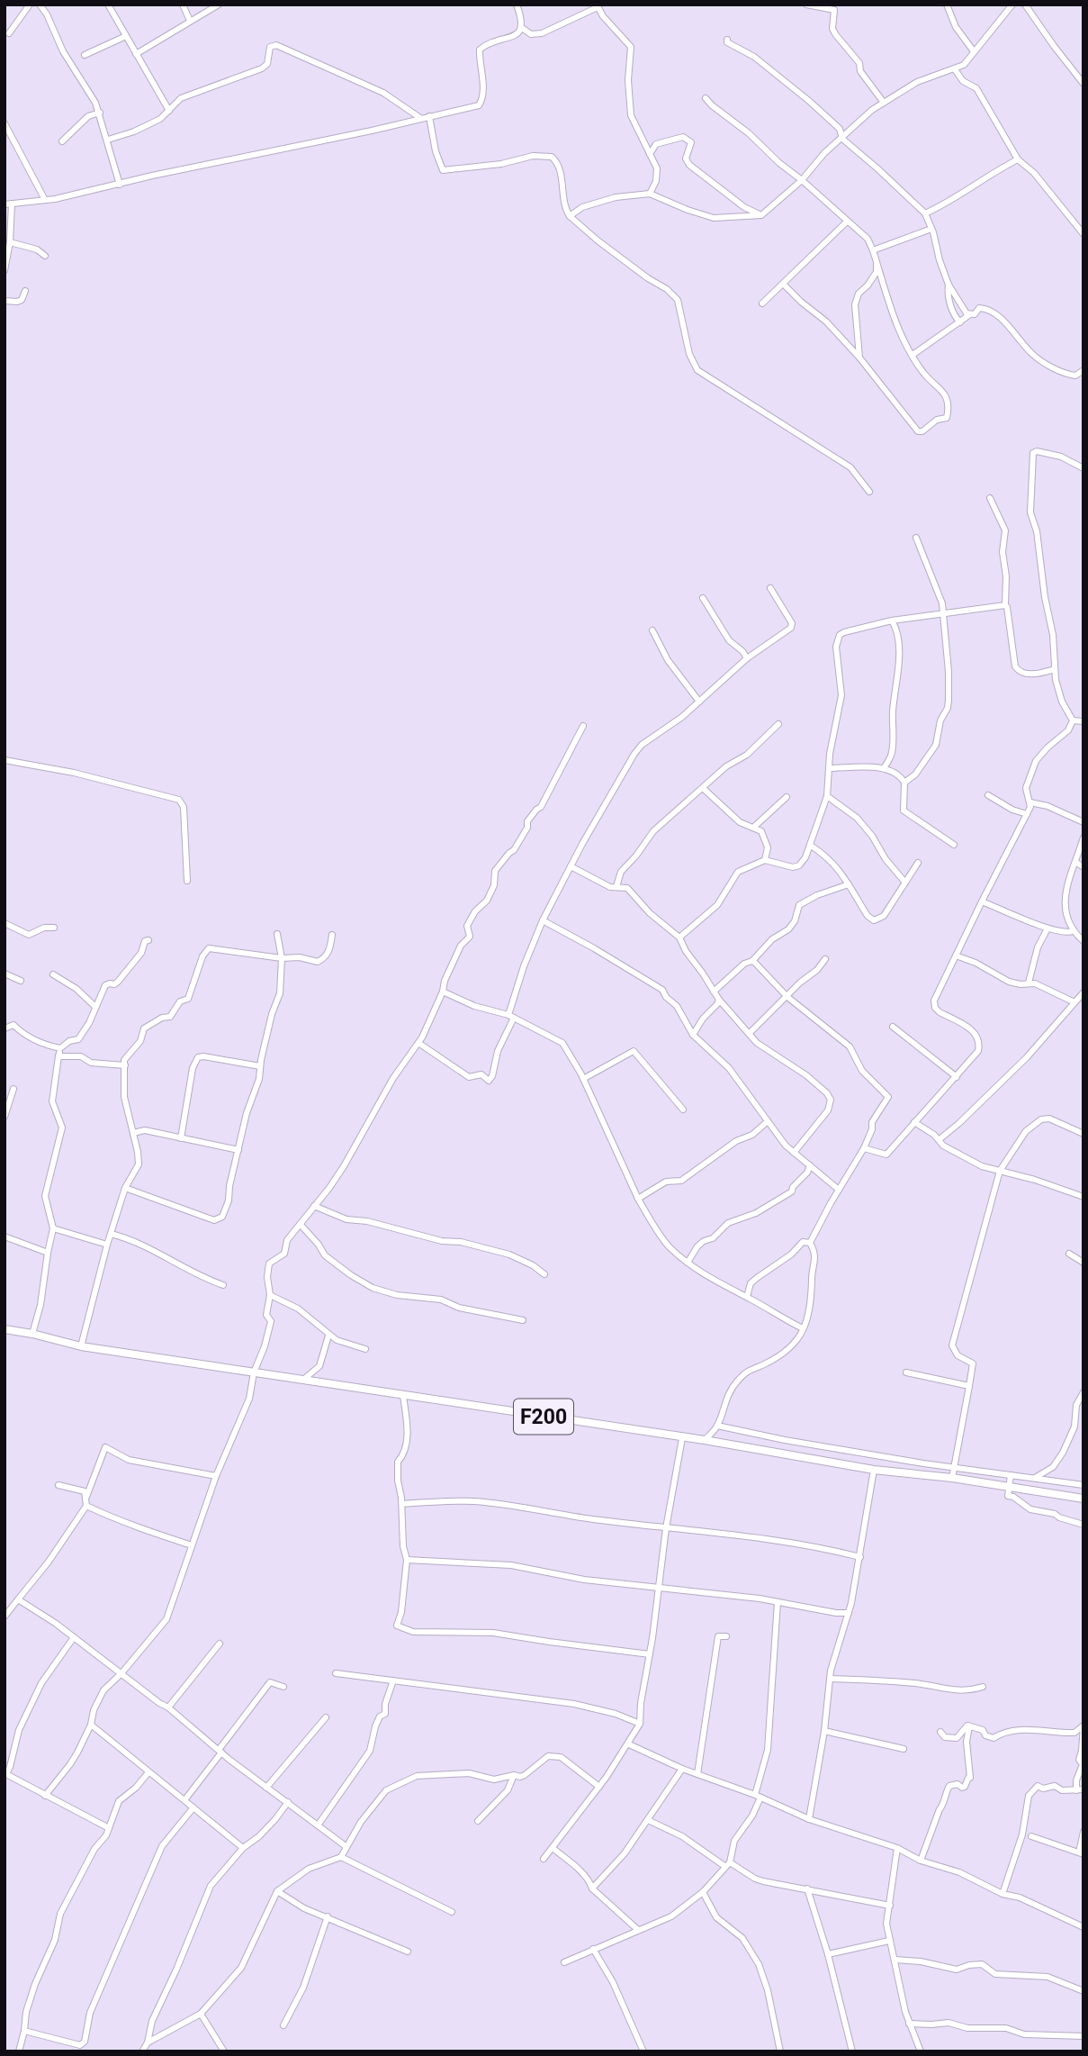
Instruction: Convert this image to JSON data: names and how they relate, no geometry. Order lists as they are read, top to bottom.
{
  "streets": {
    "main road": ["F200"]
  }
}
